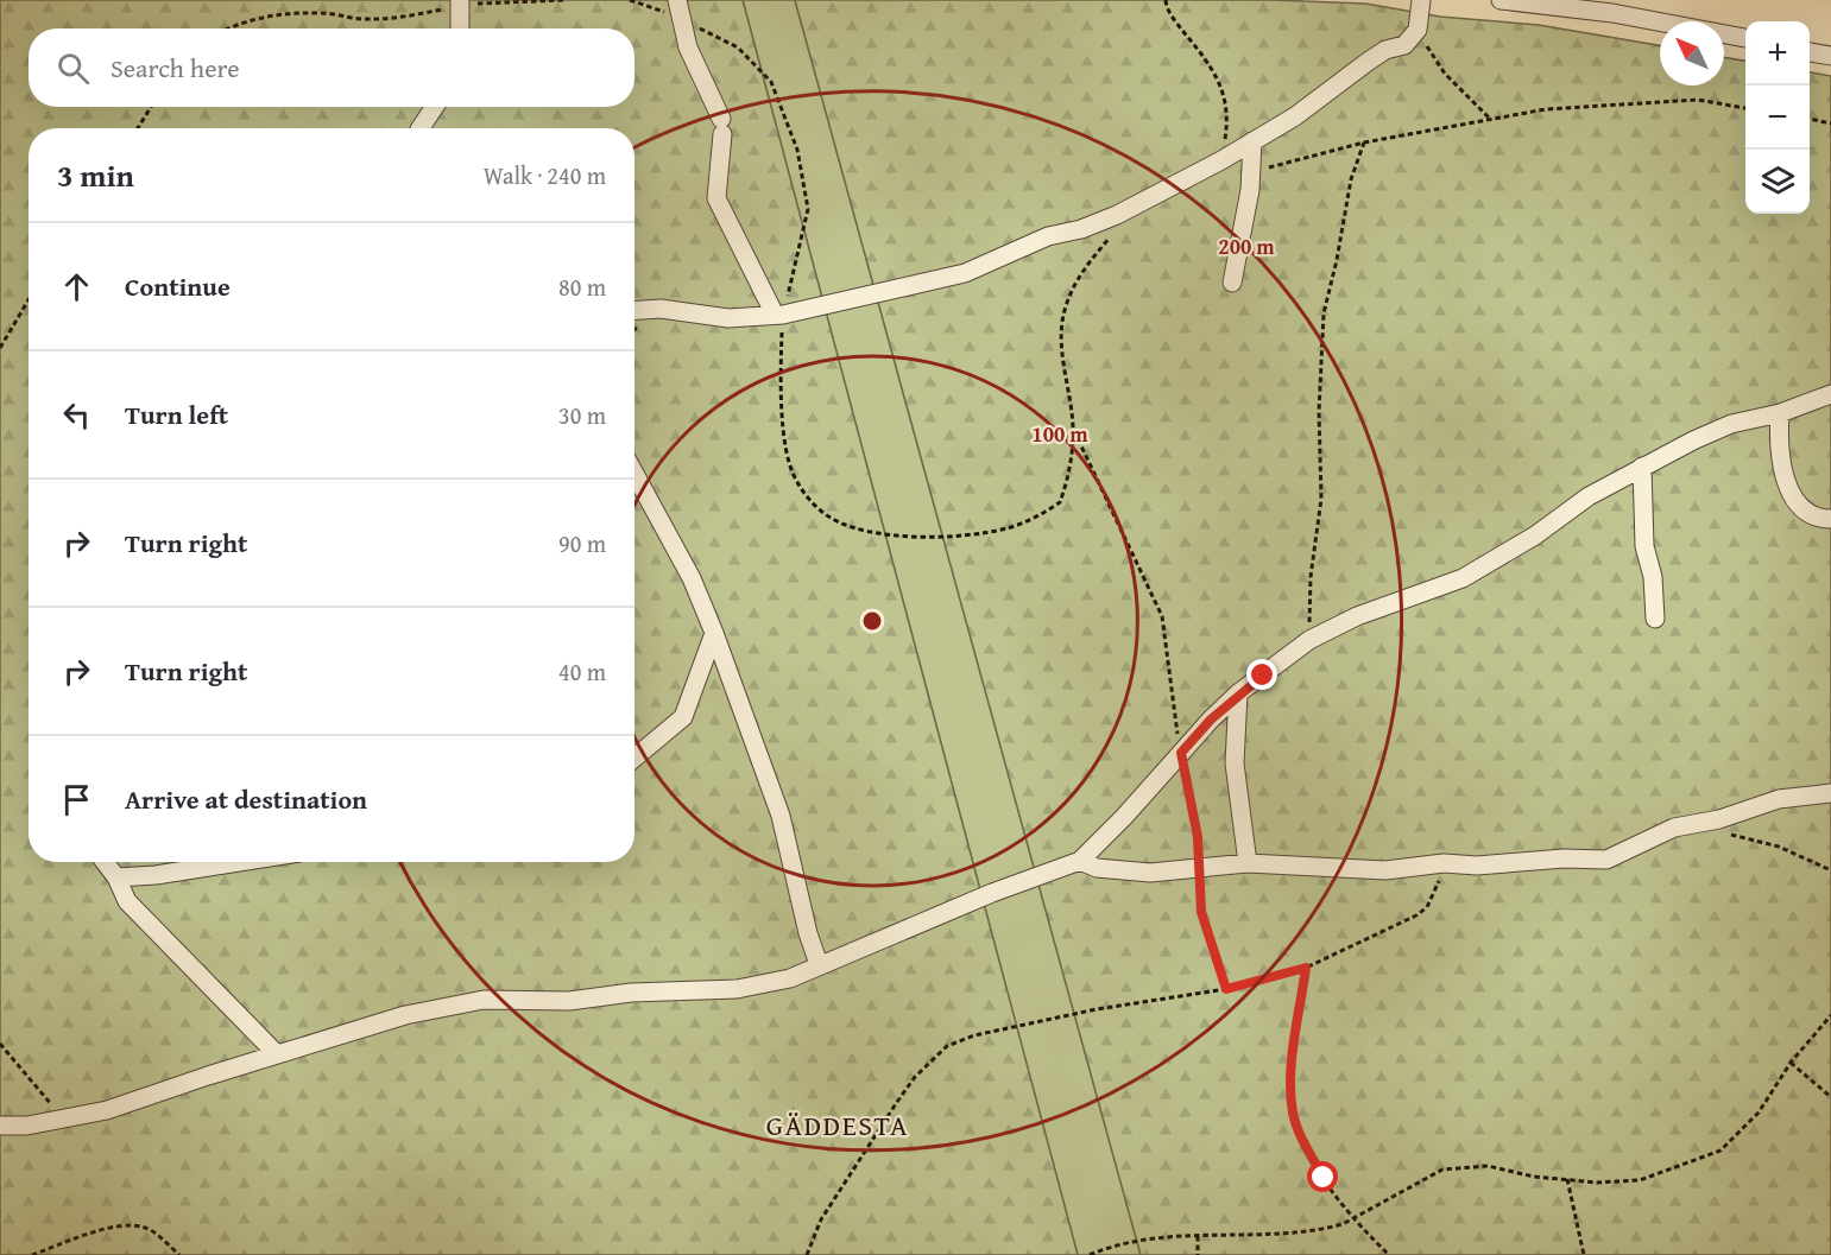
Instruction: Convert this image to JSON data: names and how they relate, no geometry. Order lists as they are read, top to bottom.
{
  "districts": ["GÄDDESTA"],
  "north": "top left",
  "page": {
    "map_buttons": ["+", "−"],
    "search": "Search here",
    "heading": ["3 min", "Walk · 240 m"],
    "list": [
      ["Continue", "80 m"],
      ["Turn left", "30 m"],
      ["Turn right", "90 m"],
      ["Turn right", "40 m"],
      "Arrive at destination"
    ]
  },
  "rings": ["200 m", "100 m"]
}
